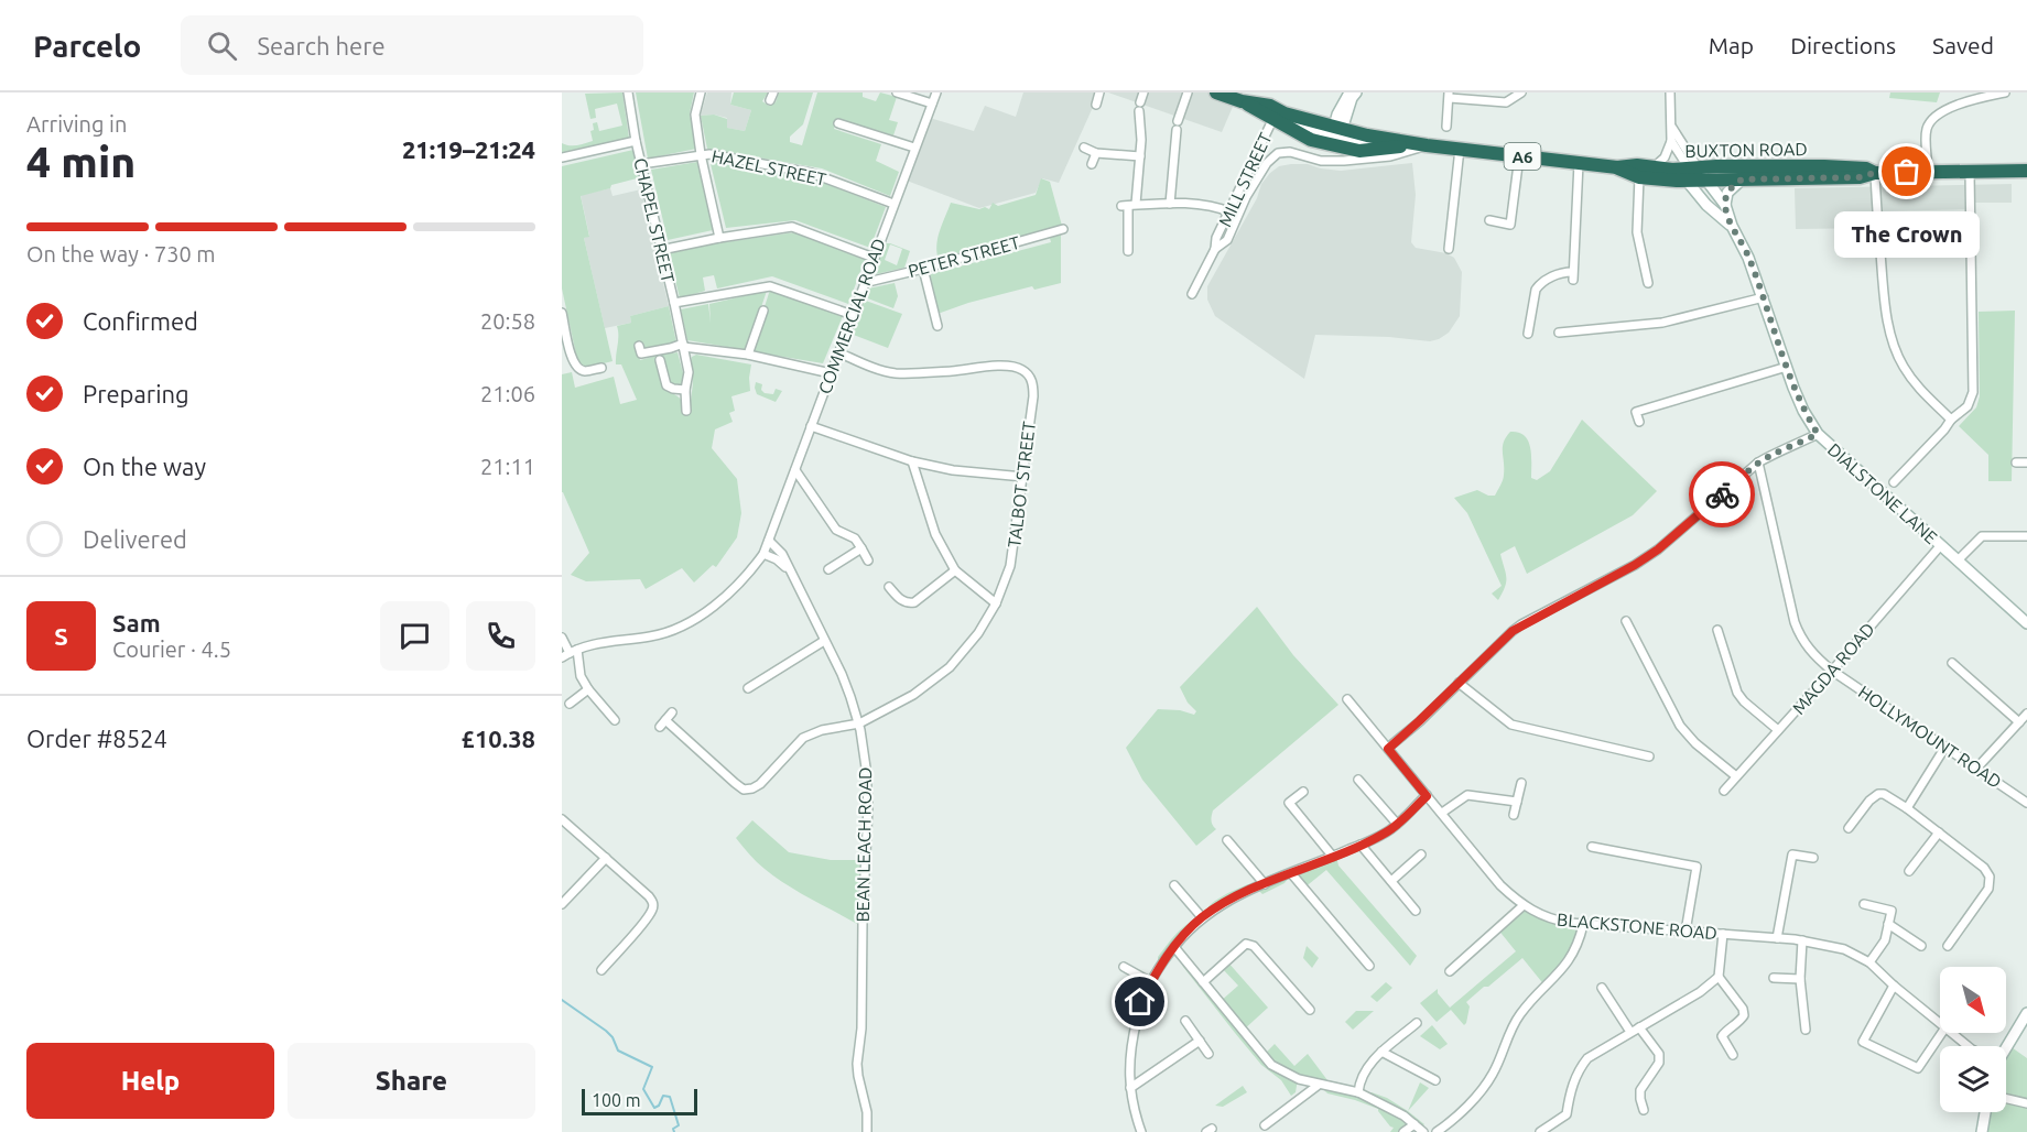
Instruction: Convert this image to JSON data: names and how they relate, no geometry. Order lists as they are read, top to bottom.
{
  "streets": {
    "highway": ["BUXTON ROAD", "A6"],
    "street": [
      "HAZEL STREET",
      "MILL STREET",
      "CHAPEL STREET",
      "PETER STREET",
      "COMMERCIAL ROAD",
      "TALBOT STREET",
      "DIALSTONE LANE",
      "MAGDA ROAD",
      "HOLLYMOUNT ROAD",
      "BEAN LEACH ROAD",
      "BLACKSTONE ROAD"
    ]
  },
  "crossings": [
    ["BUXTON ROAD", "A6"],
    ["BUXTON ROAD", "MILL STREET"],
    ["BUXTON ROAD", "DIALSTONE LANE"],
    ["A6", "MILL STREET"],
    ["HAZEL STREET", "CHAPEL STREET"],
    ["HAZEL STREET", "COMMERCIAL ROAD"],
    ["PETER STREET", "COMMERCIAL ROAD"],
    ["COMMERCIAL ROAD", "TALBOT STREET"],
    ["COMMERCIAL ROAD", "BEAN LEACH ROAD"],
    ["TALBOT STREET", "BEAN LEACH ROAD"],
    ["DIALSTONE LANE", "MAGDA ROAD"],
    ["MAGDA ROAD", "HOLLYMOUNT ROAD"]
  ],
  "places": ["The Crown"],
  "scale_bar": "100 m",
  "north": "bottom right",
  "page": {
    "header": "Parcelo",
    "search": "Search here",
    "nav": ["Map", "Directions", "Saved"],
    "heading": ["4 min", "Arriving in", "21:19–21:24"],
    "panel": [
      "Sam",
      "Courier · 4.5",
      "Order #8524",
      "£10.38"
    ],
    "bar": "On the way · 730 m",
    "bubble": "The Crown",
    "list": [
      ["Confirmed", "20:58"],
      ["Preparing", "21:06"],
      ["On the way", "21:11"],
      "Delivered"
    ],
    "round": "S",
    "buttons": ["Help", "Share"],
    "scale": "100 m"
  }
}
